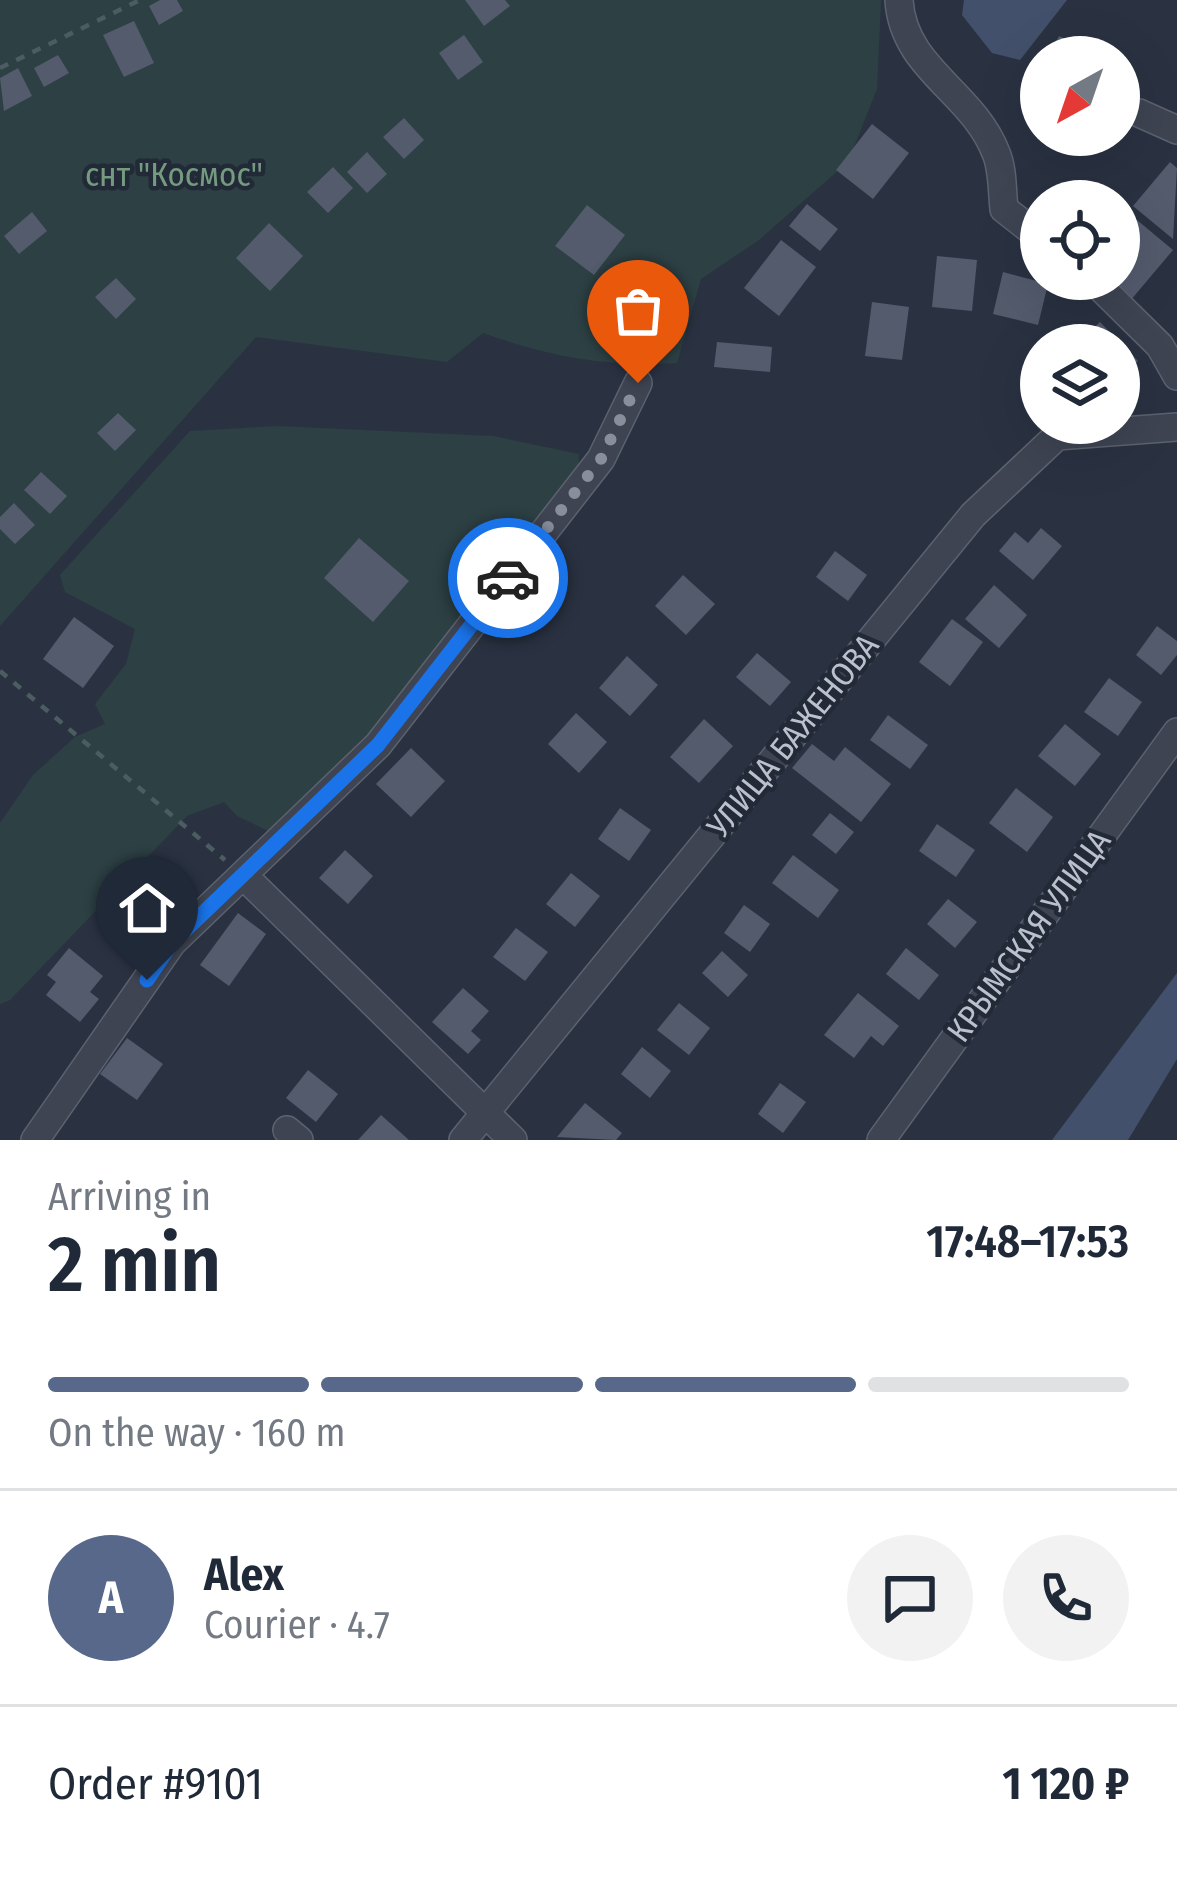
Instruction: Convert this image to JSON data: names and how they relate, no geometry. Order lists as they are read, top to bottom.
{
  "streets": {
    "street": ["УЛИЦА БАЖЕНОВА", "КРЫМСКАЯ УЛИЦА"]
  },
  "parks": ["снт \"Космос\""],
  "north": "bottom left",
  "page": {
    "heading": ["2 min", "Arriving in", "17:48–17:53"],
    "panel": [
      "Alex",
      "Courier · 4.7",
      "Order #9101",
      "1 120 ₽"
    ],
    "bar": "On the way · 160 m",
    "round": "A"
  }
}
